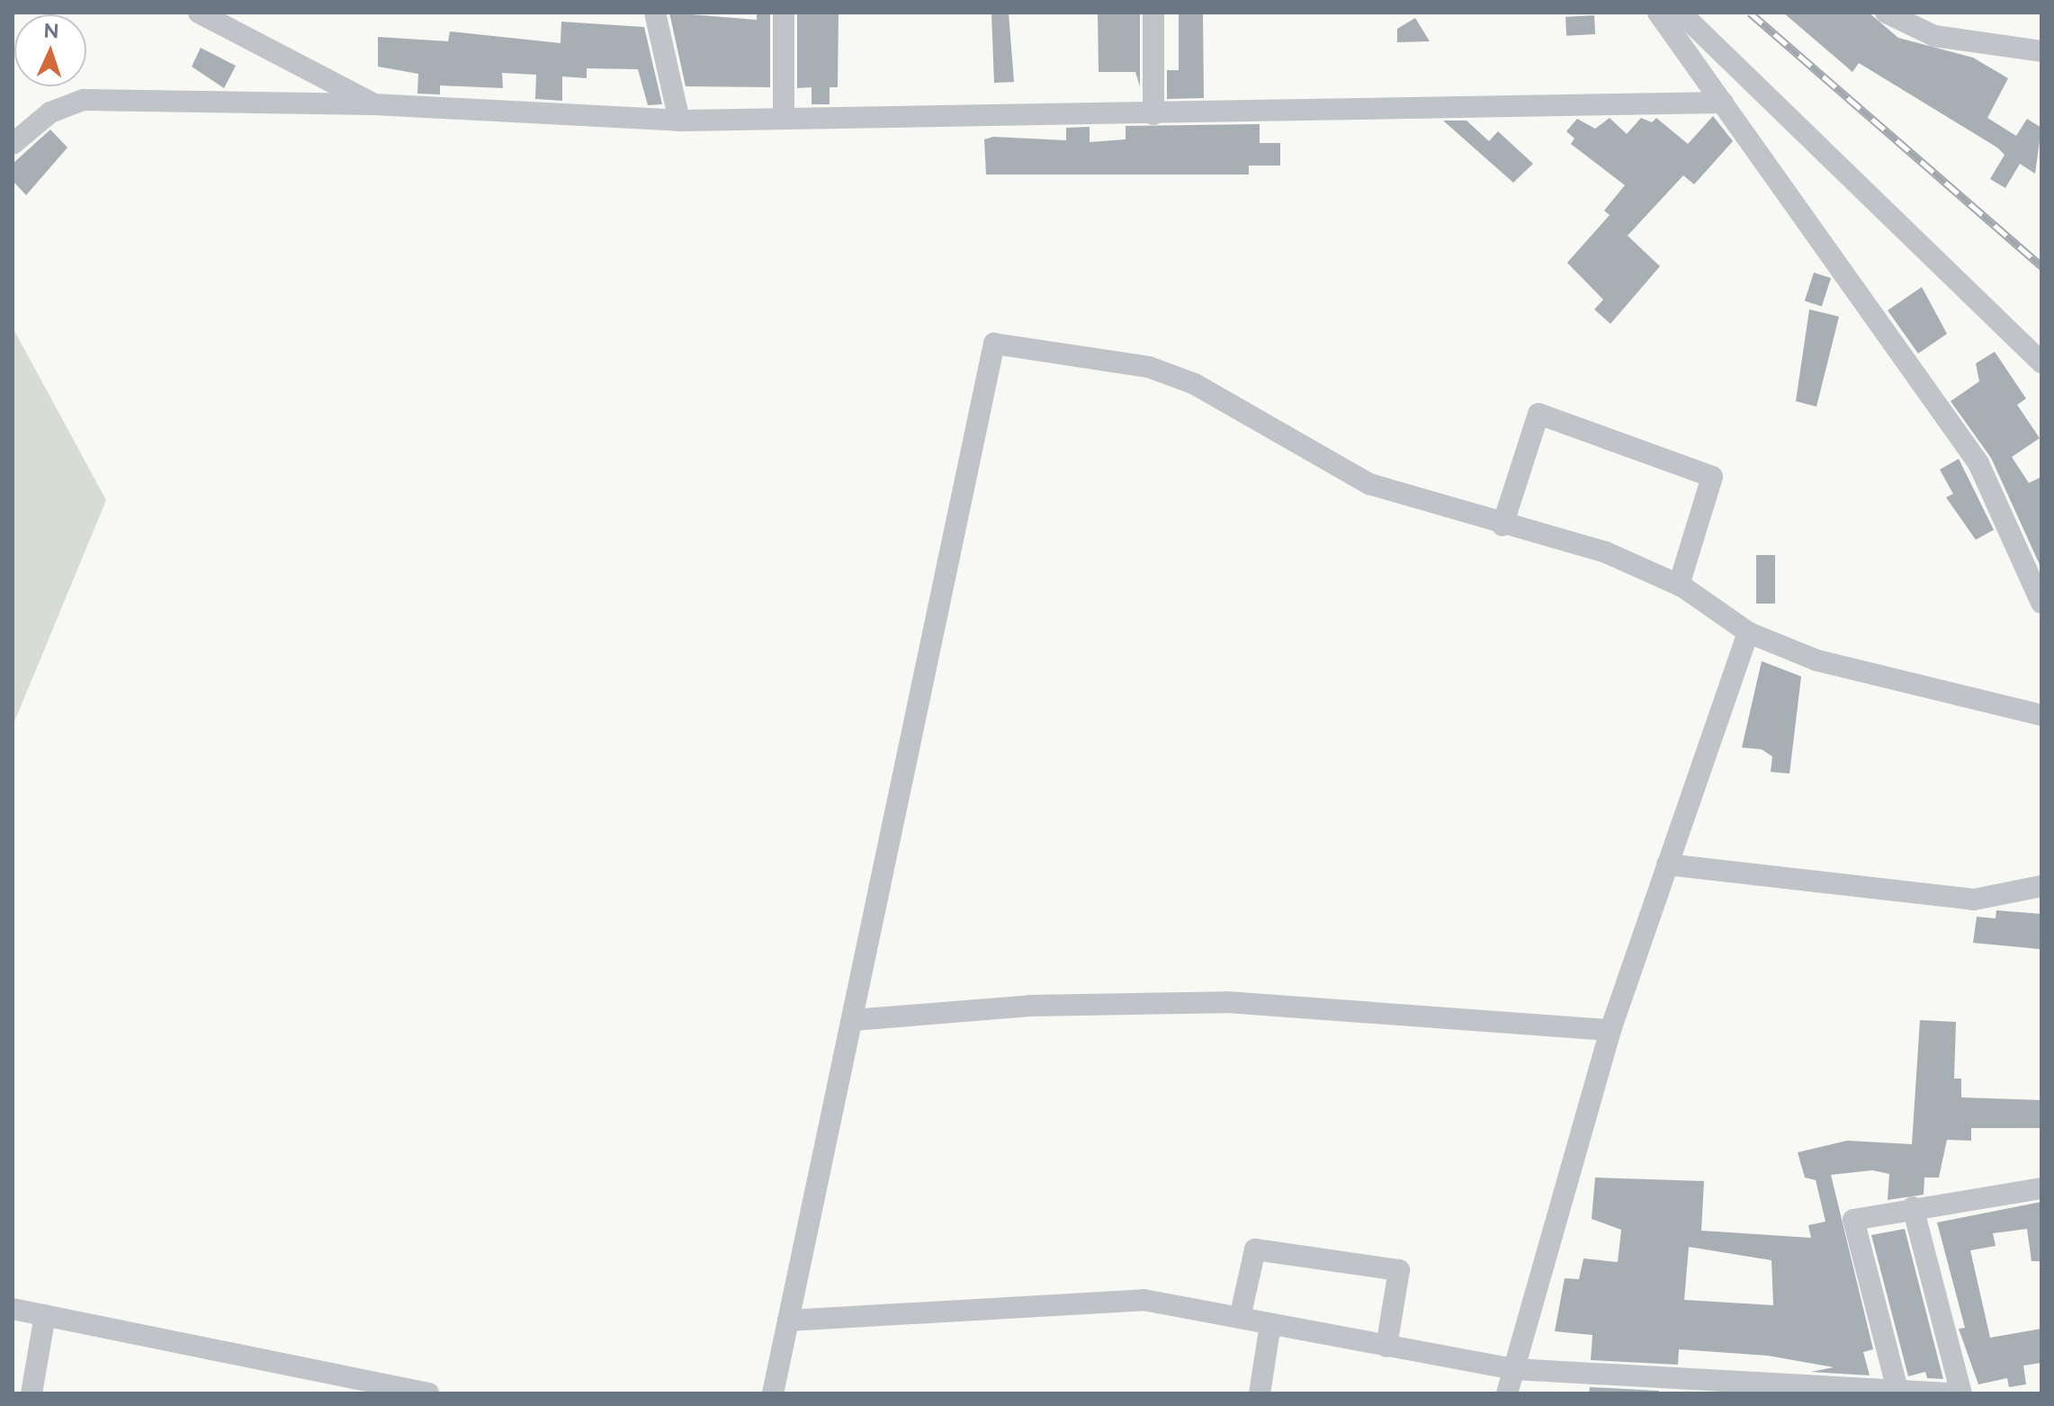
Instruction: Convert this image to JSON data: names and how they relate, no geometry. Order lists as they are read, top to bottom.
{
  "north": "top"
}
